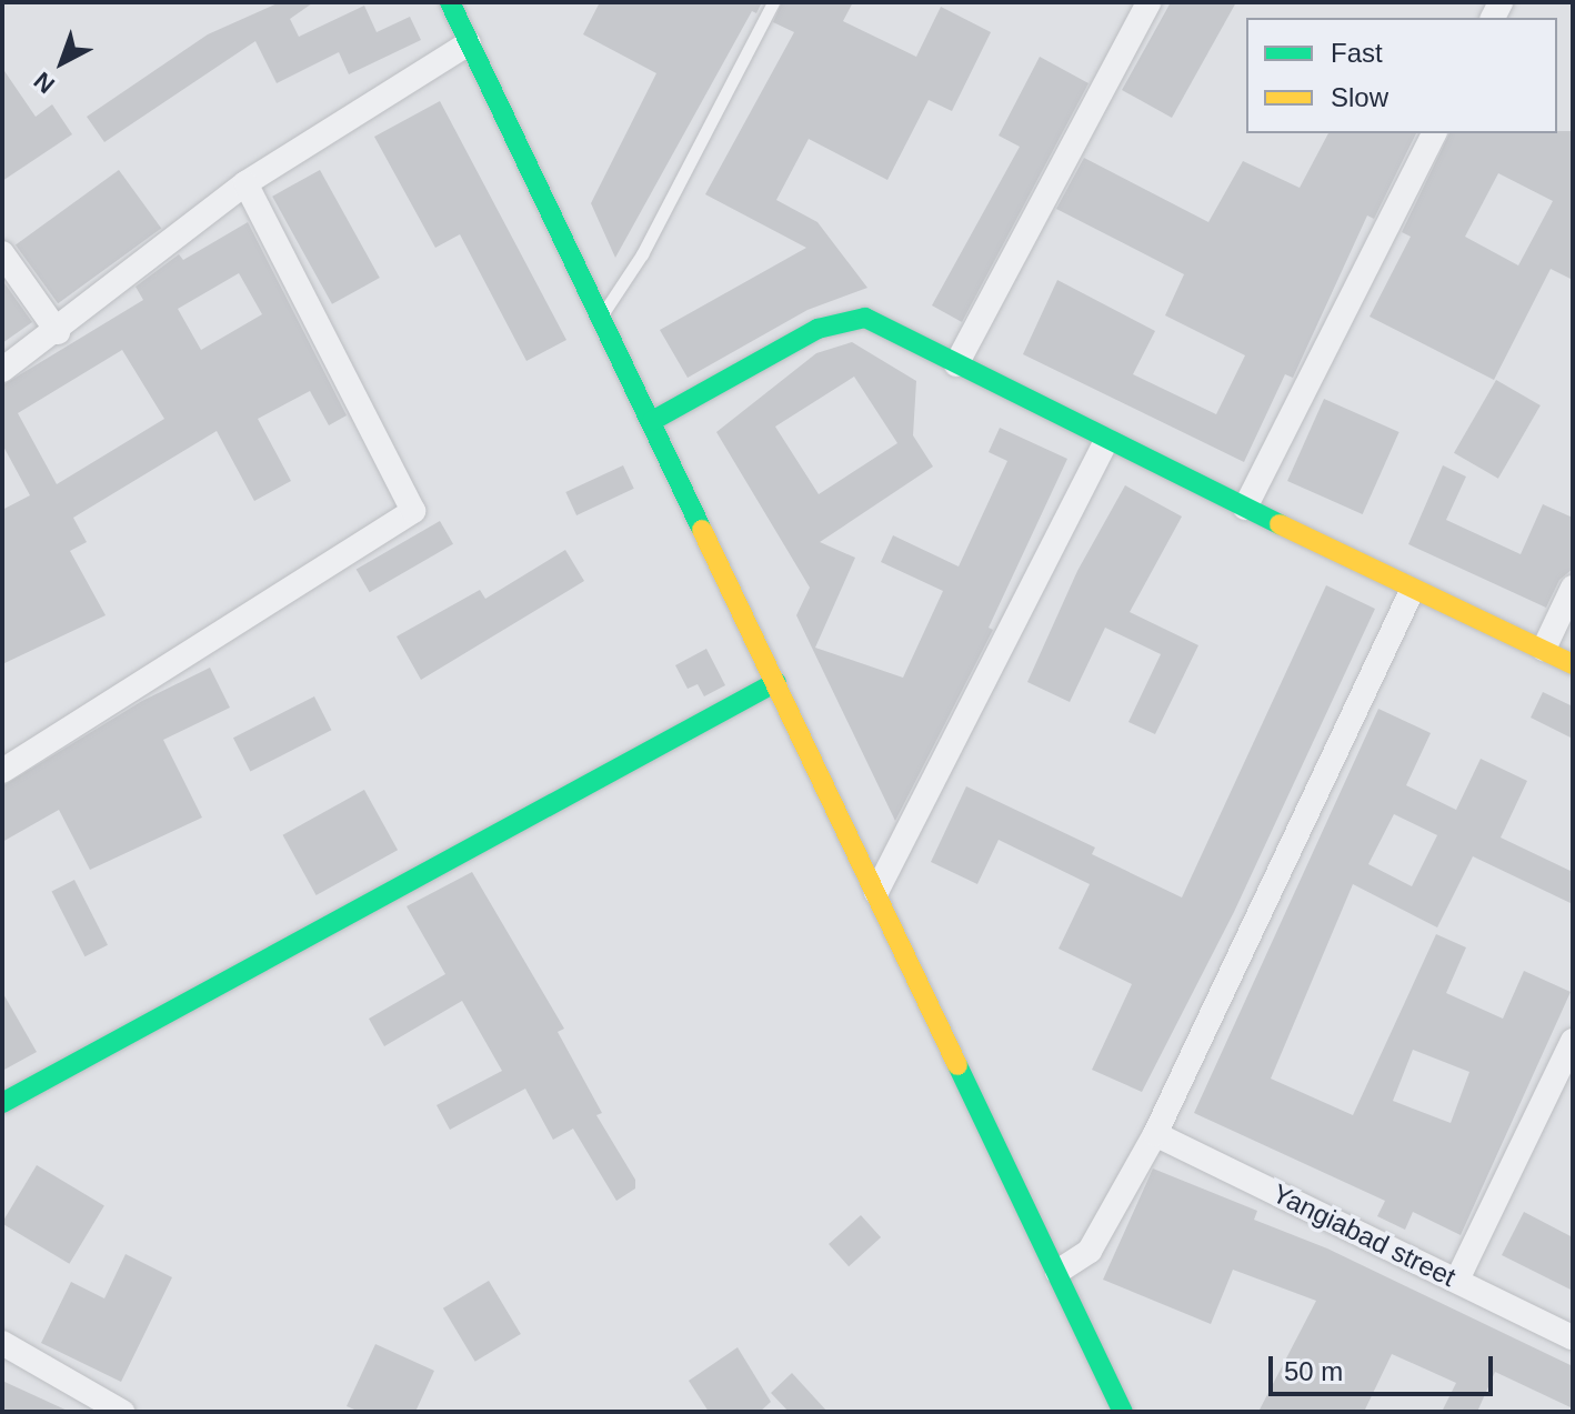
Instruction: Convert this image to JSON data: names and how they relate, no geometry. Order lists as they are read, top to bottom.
{
  "streets": {
    "street": ["Yangiabad street"]
  },
  "legend": ["Fast", "Slow"],
  "scale_bar": "50 m",
  "north": "bottom left"
}
